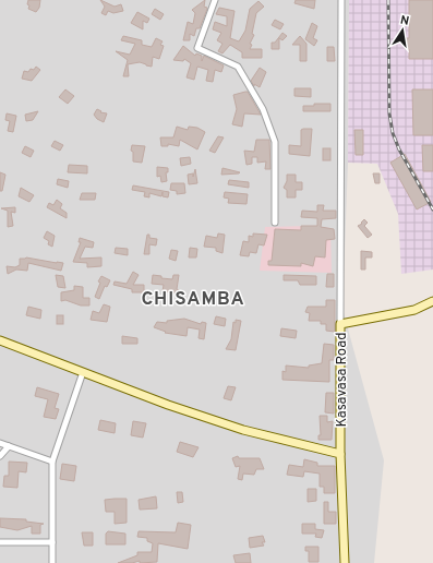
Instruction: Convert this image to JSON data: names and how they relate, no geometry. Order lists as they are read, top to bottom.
{
  "streets": {
    "main road": ["Kasavasa Road"]
  },
  "districts": ["CHISAMBA"],
  "north": "top"
}
